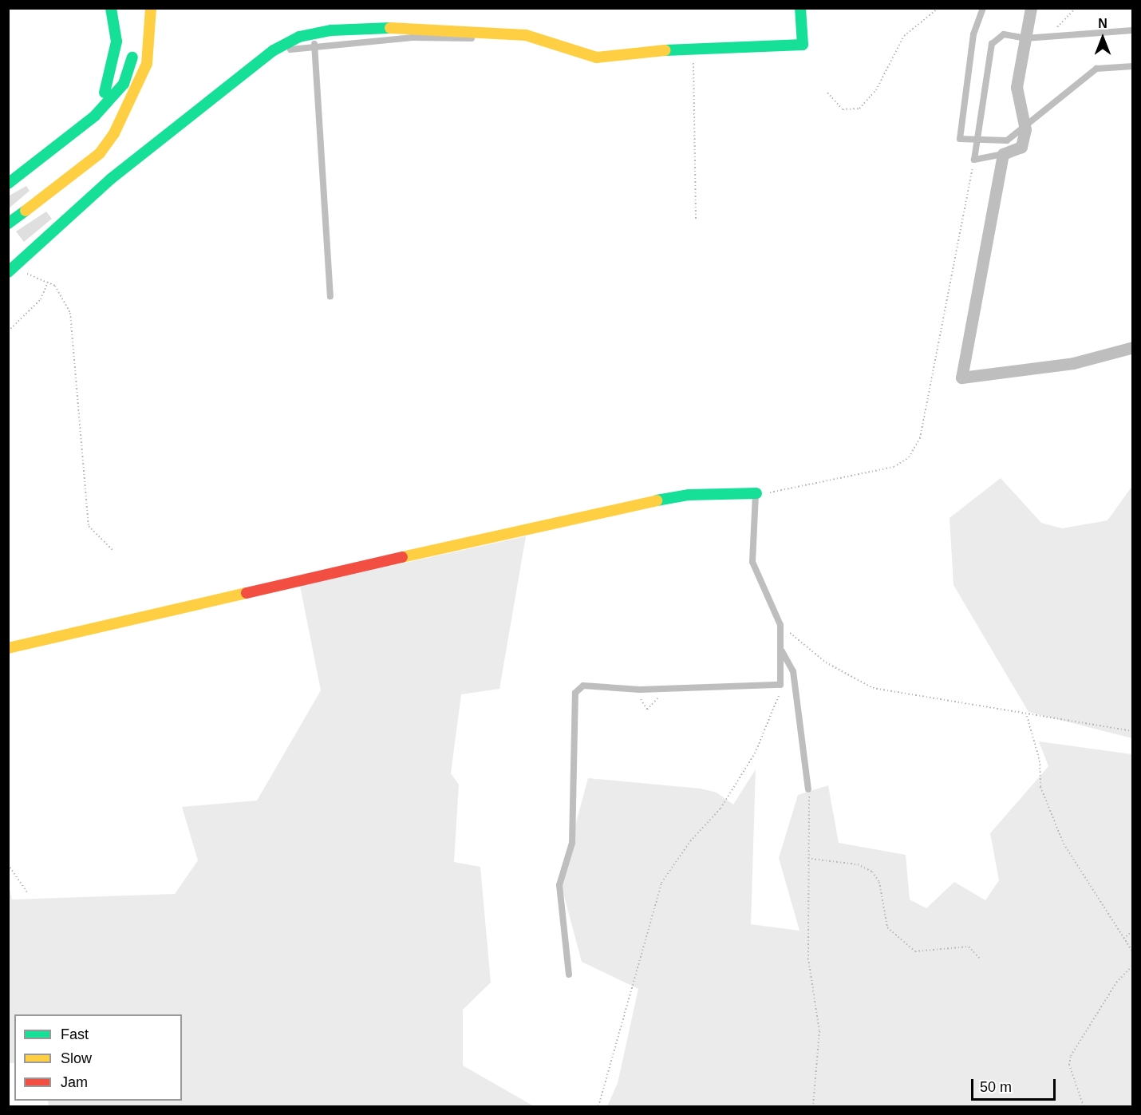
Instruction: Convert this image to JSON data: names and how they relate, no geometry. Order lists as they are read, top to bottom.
{
  "legend": ["Fast", "Slow", "Jam"],
  "scale_bar": "50 m",
  "north": "top"
}
